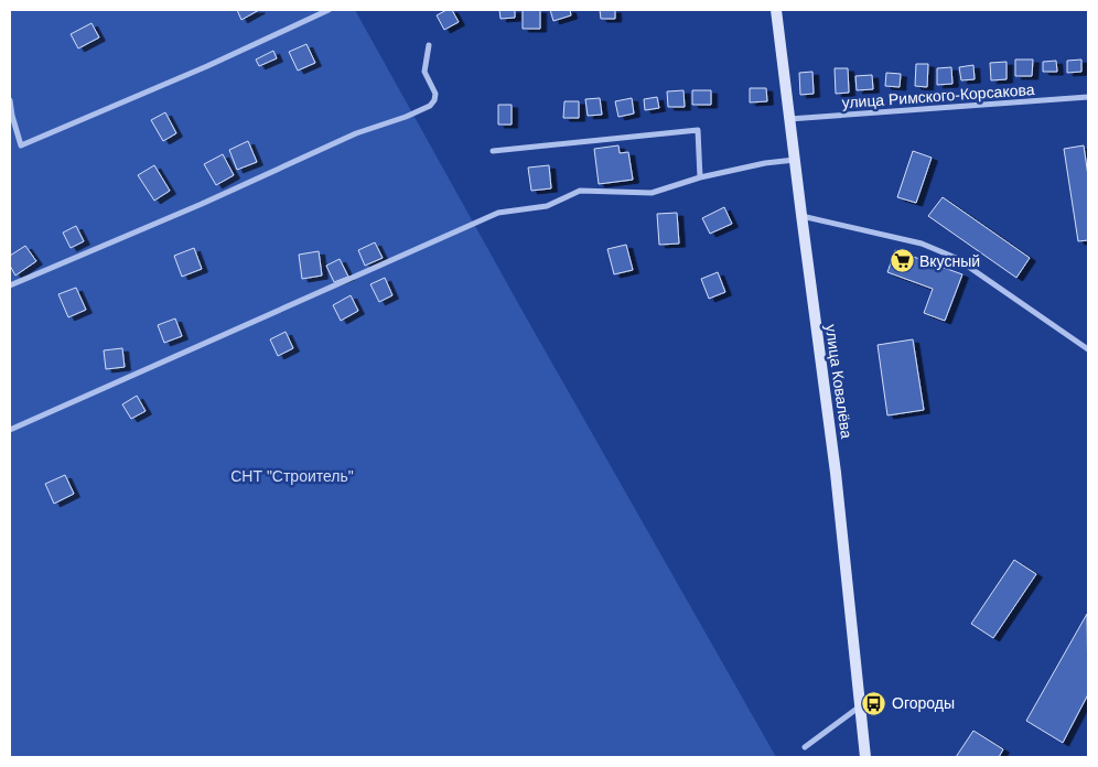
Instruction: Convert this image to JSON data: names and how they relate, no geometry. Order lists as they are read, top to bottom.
{
  "streets": {
    "street": ["улица Римского-Корсакова", "улица Ковалёва"]
  },
  "crossings": [
    ["улица Римского-Корсакова", "улица Ковалёва"]
  ],
  "parks": ["СНТ \"Строитель\""],
  "places": {
    "supermarket": ["Вкусный"],
    "bus stop": ["Огороды"]
  }
}
